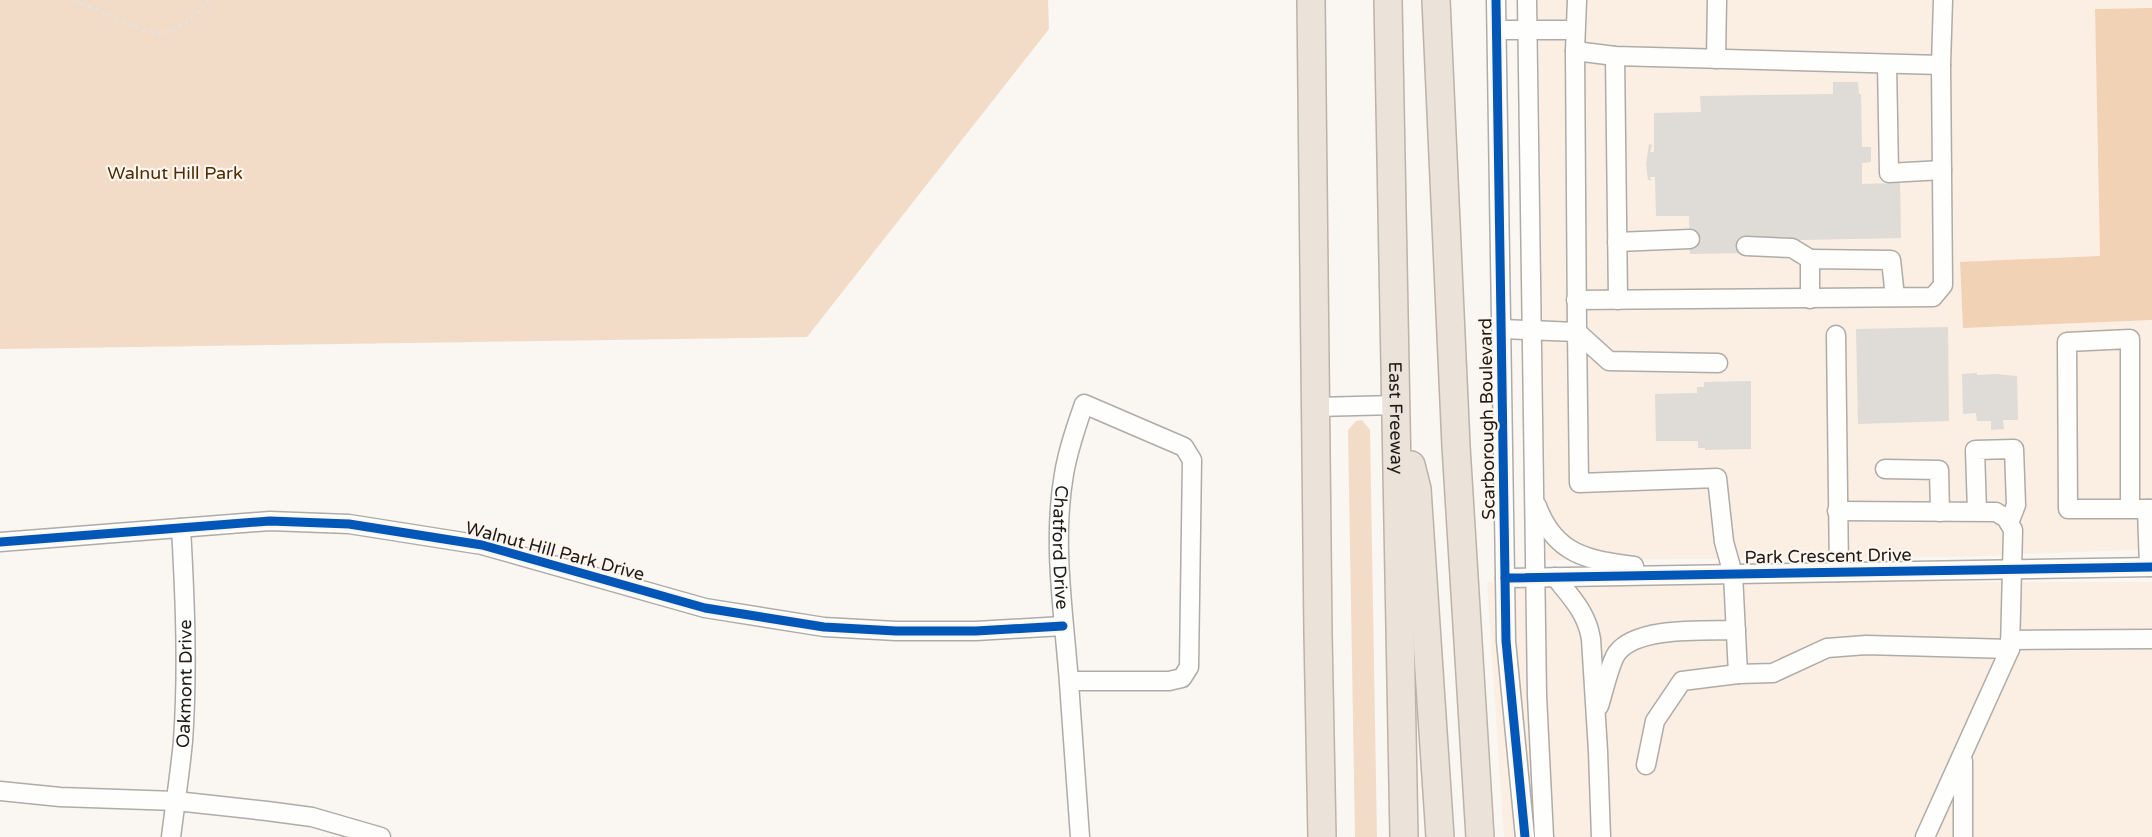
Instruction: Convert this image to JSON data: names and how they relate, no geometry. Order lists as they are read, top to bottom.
{
  "streets": {
    "highway": ["East Freeway"],
    "street": [
      "Scarborough Boulevard",
      "Chatford Drive",
      "Walnut Hill Park Drive",
      "Park Crescent Drive",
      "Oakmont Drive"
    ]
  },
  "crossings": [
    ["Scarborough Boulevard", "Park Crescent Drive"],
    ["Chatford Drive", "Walnut Hill Park Drive"],
    ["Walnut Hill Park Drive", "Oakmont Drive"]
  ],
  "parks": ["Walnut Hill Park"]
}
